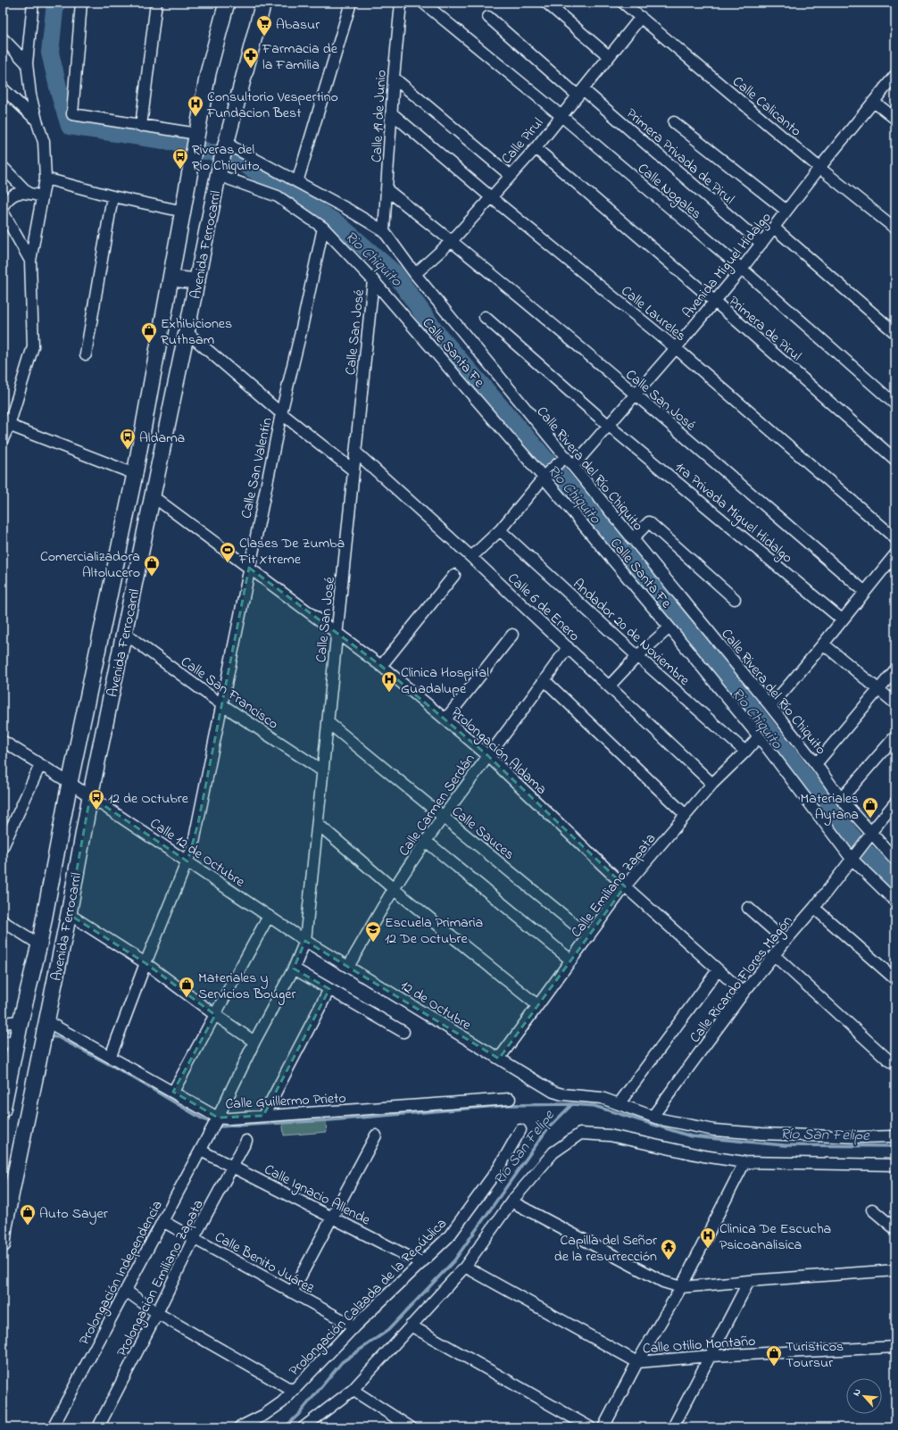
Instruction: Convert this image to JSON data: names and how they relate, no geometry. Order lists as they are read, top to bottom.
{
  "streets": {
    "main road": ["Avenida Ferrocarril"],
    "street": [
      "Calle Calicanto",
      "Calle 19 de Junio",
      "Calle Pirul",
      "Primera Privada de Pirul",
      "Calle Nogales",
      "Avenida Miguel Hidalgo",
      "Calle Laureles",
      "Primera de Pirul",
      "Calle San José",
      "Calle Santa Fe",
      "Calle San Valentín",
      "Calle Rivera del Río Chiquito",
      "1ra Privada Miguel Hidalgo",
      "Calle 6 de Enero",
      "Andador 20 de Noviembre",
      "Calle San Francisco",
      "Prolongación Aldama",
      "Calle Carmen Serdán",
      "Calle Sauces",
      "Calle 12 de Octubre",
      "Calle Emiliano Zapata",
      "Calle Ricardo Flores Magón",
      "12 de Octubre",
      "Calle Guillermo Prieto",
      "Calle Ignacio Allende",
      "Calle Benito Juárez",
      "Prolongación Independencia",
      "Prolongación Emiliano Zapata",
      "Prolongación Calzada de la República",
      "Calle Otilio Montaño"
    ]
  },
  "crossings": [
    ["Calle Calicanto", "Calle Pirul"],
    ["Calle Calicanto", "Avenida Miguel Hidalgo"],
    ["Calle 19 de Junio", "Calle Laureles"],
    ["Calle 19 de Junio", "Calle San José"],
    ["Calle 19 de Junio", "Calle Rivera del Río Chiquito"],
    ["Calle Pirul", "Primera Privada de Pirul"],
    ["Calle Pirul", "Calle Nogales"],
    ["Calle Pirul", "Calle Laureles"],
    ["Calle Pirul", "Primera de Pirul"],
    ["Calle Pirul", "Calle San José"],
    ["Calle Pirul", "Calle Rivera del Río Chiquito"],
    ["Primera Privada de Pirul", "Avenida Miguel Hidalgo"],
    ["Calle Nogales", "Avenida Miguel Hidalgo"],
    ["Avenida Ferrocarril", "Calle Santa Fe"],
    ["Avenida Ferrocarril", "Calle Rivera del Río Chiquito"],
    ["Avenida Ferrocarril", "Calle San Francisco"],
    ["Avenida Ferrocarril", "Prolongación Aldama"],
    ["Avenida Ferrocarril", "Calle 12 de Octubre"],
    ["Avenida Ferrocarril", "Calle Guillermo Prieto"],
    ["Avenida Miguel Hidalgo", "Calle Laureles"],
    ["Avenida Miguel Hidalgo", "Primera de Pirul"],
    ["Avenida Miguel Hidalgo", "Calle San José"],
    ["Avenida Miguel Hidalgo", "Calle Rivera del Río Chiquito"],
    ["Avenida Miguel Hidalgo", "1ra Privada Miguel Hidalgo"],
    ["Calle San José", "Calle Santa Fe"],
    ["Calle San José", "Calle 6 de Enero"],
    ["Calle San José", "Calle San Francisco"],
    ["Calle San José", "Prolongación Aldama"],
    ["Calle San José", "Calle Sauces"],
    ["Calle San José", "Calle 12 de Octubre"],
    ["Calle San José", "12 de Octubre"],
    ["Calle San José", "Prolongación Independencia"],
    ["Calle Santa Fe", "Calle San Valentín"],
    ["Calle Santa Fe", "Calle Emiliano Zapata"],
    ["Calle Santa Fe", "Calle Ricardo Flores Magón"],
    ["Calle San Valentín", "Calle San Francisco"],
    ["Calle San Valentín", "Prolongación Aldama"],
    ["Calle San Valentín", "Calle 12 de Octubre"],
    ["Calle San Valentín", "Calle Guillermo Prieto"],
    ["Calle Rivera del Río Chiquito", "Calle Ricardo Flores Magón"],
    ["Calle 6 de Enero", "Calle Carmen Serdán"],
    ["Calle 6 de Enero", "Calle Emiliano Zapata"],
    ["Andador 20 de Noviembre", "Calle Emiliano Zapata"],
    ["Prolongación Aldama", "Calle Carmen Serdán"],
    ["Prolongación Aldama", "Calle Emiliano Zapata"],
    ["Prolongación Aldama", "Calle Ricardo Flores Magón"],
    ["Calle Carmen Serdán", "Calle Sauces"],
    ["Calle Carmen Serdán", "12 de Octubre"],
    ["Calle Sauces", "Calle Emiliano Zapata"],
    ["Calle 12 de Octubre", "12 de Octubre"],
    ["Calle 12 de Octubre", "Prolongación Independencia"],
    ["Calle Emiliano Zapata", "12 de Octubre"],
    ["12 de Octubre", "Prolongación Independencia"],
    ["Calle Guillermo Prieto", "Prolongación Independencia"],
    ["Calle Ignacio Allende", "Prolongación Independencia"],
    ["Calle Ignacio Allende", "Prolongación Emiliano Zapata"],
    ["Calle Ignacio Allende", "Prolongación Calzada de la República"],
    ["Calle Benito Juárez", "Prolongación Independencia"],
    ["Calle Benito Juárez", "Prolongación Emiliano Zapata"],
    ["Calle Benito Juárez", "Prolongación Calzada de la República"]
  ],
  "water": ["Rio Chiquito", "Río San Felipe"],
  "places": {
    "supermarket": ["Abasur"],
    "pharmacy": ["Farmacia de la Familia"],
    "hospital": ["Consultorio Vespertino Fundacion Best", "Clinica Hospital Guadalupe", "Clinica De Escucha Psicoanalisica"],
    "bus stop": ["Riveras del Rio Chiquito", "Aldama", "12 de Octubre"],
    "shop": [
      "Exhibiciones Ruthsam",
      "Comercializadora Altolucero",
      "Materiales Aytana",
      "Materiales y Servicios Bouger",
      "Auto Sayer",
      "Turisticos Toursur"
    ],
    "sports": ["Clases De Zumba Fit Xtreme"],
    "school or university": ["Escuela Primaria 12 De Octubre"],
    "temple": ["Capilla del Señor de la resurrección"]
  },
  "north": "top left"
}
